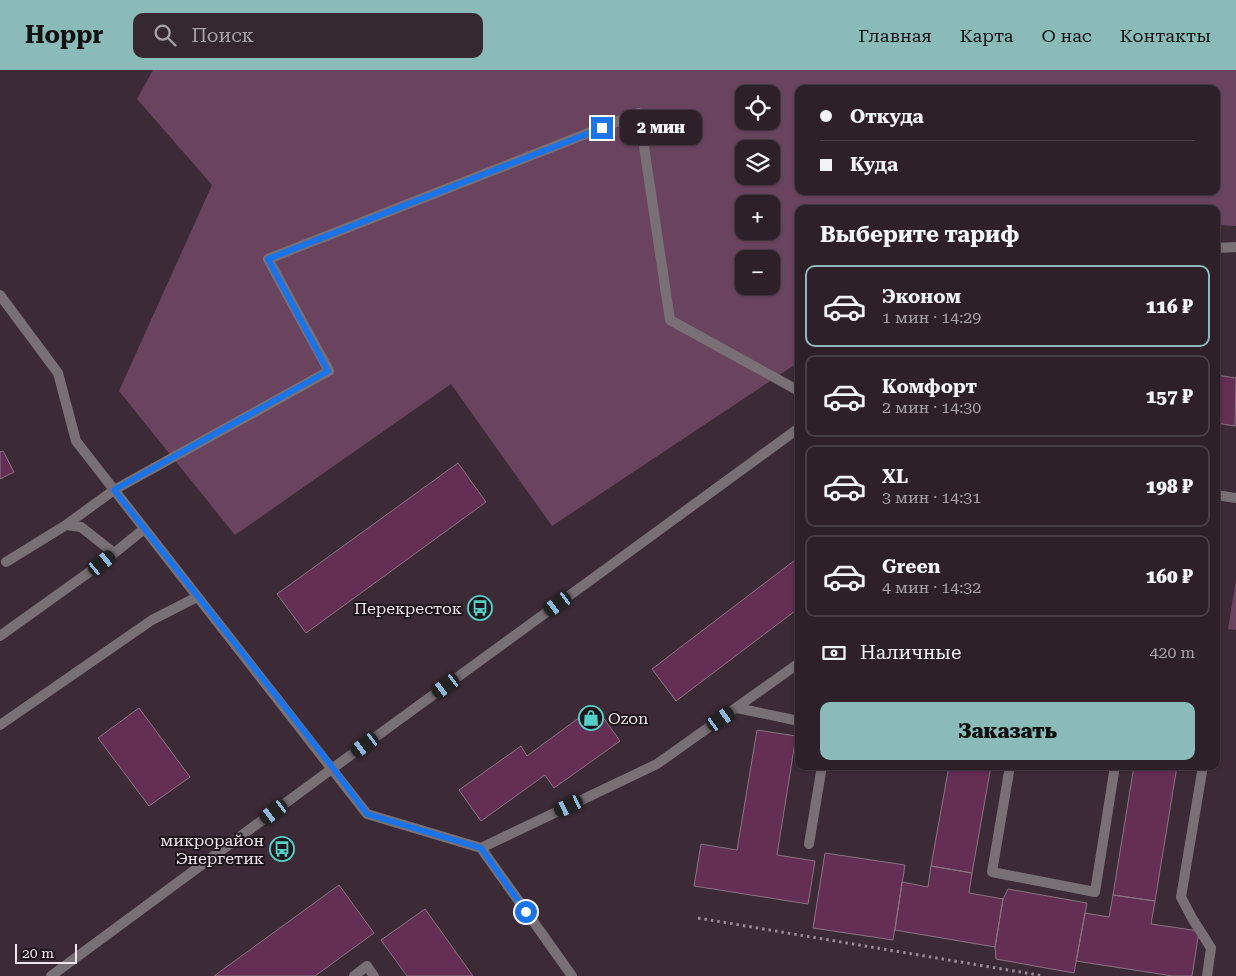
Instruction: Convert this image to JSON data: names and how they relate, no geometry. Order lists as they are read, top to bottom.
{
  "places": {
    "bus stop": ["Перекресток", "микрорайон Энергетик"],
    "shop": ["Ozon"]
  },
  "scale_bar": "20 m",
  "page": {
    "header": "Hoppr",
    "search": "Поиск",
    "nav": [
      "Главная",
      "Карта",
      "О нас",
      "Контакты"
    ],
    "map_buttons": ["+", "−"],
    "banner": ["Откуда", "Куда"],
    "bubble": "2 мин",
    "heading": "Выберите тариф",
    "list": [
      {
        "name": "Эконом",
        "note": "1 мин · 14:29",
        "value": "116 ₽"
      },
      {
        "name": "Комфорт",
        "note": "2 мин · 14:30",
        "value": "157 ₽"
      },
      {
        "name": "XL",
        "note": "3 мин · 14:31",
        "value": "198 ₽"
      },
      {
        "name": "Green",
        "note": "4 мин · 14:32",
        "value": "160 ₽"
      }
    ],
    "pay": ["Наличные", "420 m"],
    "buttons": "Заказать",
    "scale": "20 m"
  }
}
